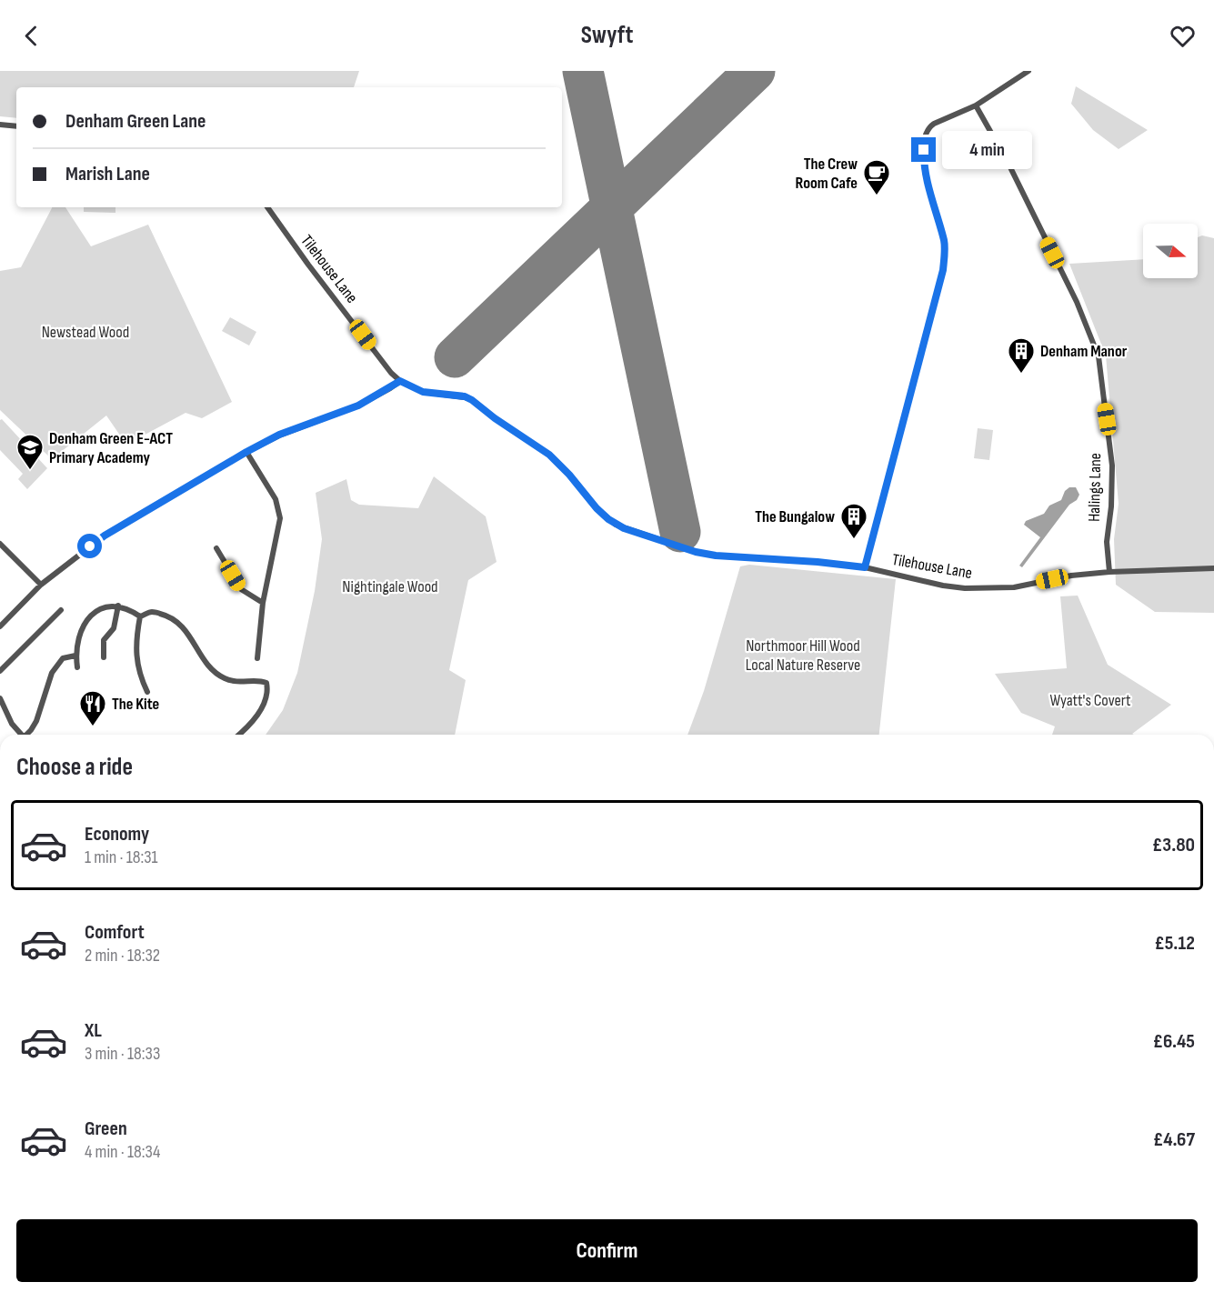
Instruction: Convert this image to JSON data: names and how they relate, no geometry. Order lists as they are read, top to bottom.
{
  "streets": {
    "street": ["Tilehouse Lane", "Halings Lane"]
  },
  "crossings": [
    ["Tilehouse Lane", "Halings Lane"]
  ],
  "parks": [
    "Newstead Wood",
    "Nightingale Wood",
    "Northmoor Hill Wood Local Nature Reserve",
    "Wyatt's Covert"
  ],
  "places": {
    "cafe": ["The Crew Room Cafe"],
    "building": ["Denham Manor", "The Bungalow"],
    "school or university": ["Denham Green E-ACT Primary Academy"],
    "restaurant": ["The Kite"]
  },
  "north": "right",
  "page": {
    "header": "Swyft",
    "banner": ["Denham Green Lane", "Marish Lane"],
    "bubble": "4 min",
    "heading": "Choose a ride",
    "list": [
      {
        "name": "Economy",
        "note": "1 min · 18:31",
        "value": "£3.80"
      },
      {
        "name": "Comfort",
        "note": "2 min · 18:32",
        "value": "£5.12"
      },
      {
        "name": "XL",
        "note": "3 min · 18:33",
        "value": "£6.45"
      },
      {
        "name": "Green",
        "note": "4 min · 18:34",
        "value": "£4.67"
      }
    ],
    "buttons": "Confirm"
  }
}
